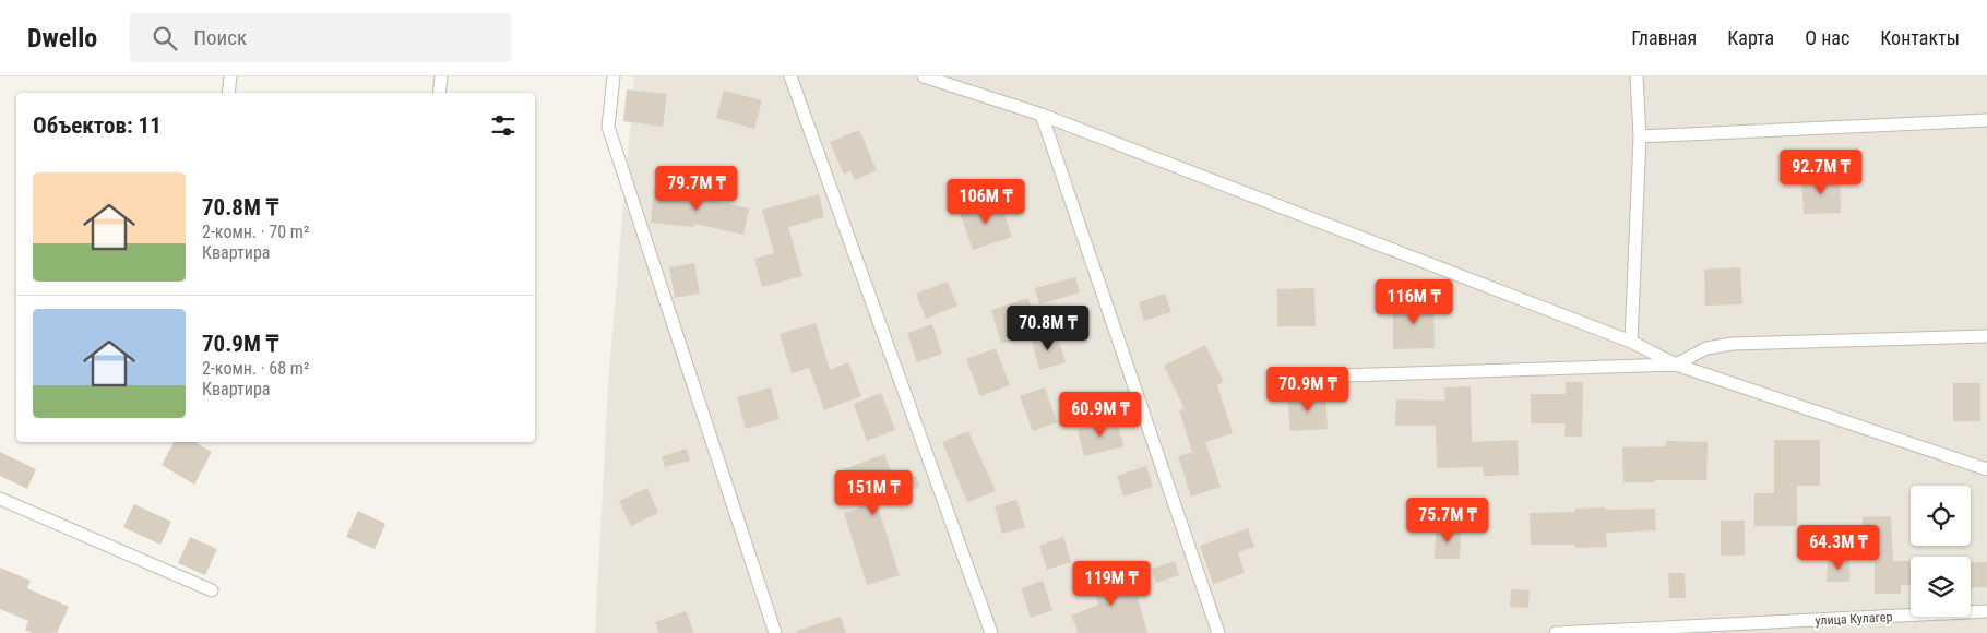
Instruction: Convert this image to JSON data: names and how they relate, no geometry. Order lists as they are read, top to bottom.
{
  "streets": {
    "street": ["улица Кулагер"]
  },
  "page": {
    "header": "Dwello",
    "search": "Поиск",
    "nav": [
      "Главная",
      "Карта",
      "О нас",
      "Контакты"
    ],
    "heading": "Объектов: 11",
    "price": [
      "92.7M ₸",
      "79.7M ₸",
      "106M ₸",
      "116M ₸",
      "70.8M ₸",
      "70.9M ₸",
      "60.9M ₸",
      "151M ₸",
      "75.7M ₸",
      "64.3M ₸",
      "119M ₸"
    ],
    "list": [
      {
        "name": "70.8M ₸",
        "note": "2-комн. · 70 m² · Квартира"
      },
      {
        "name": "70.9M ₸",
        "note": "2-комн. · 68 m² · Квартира"
      }
    ]
  }
}
